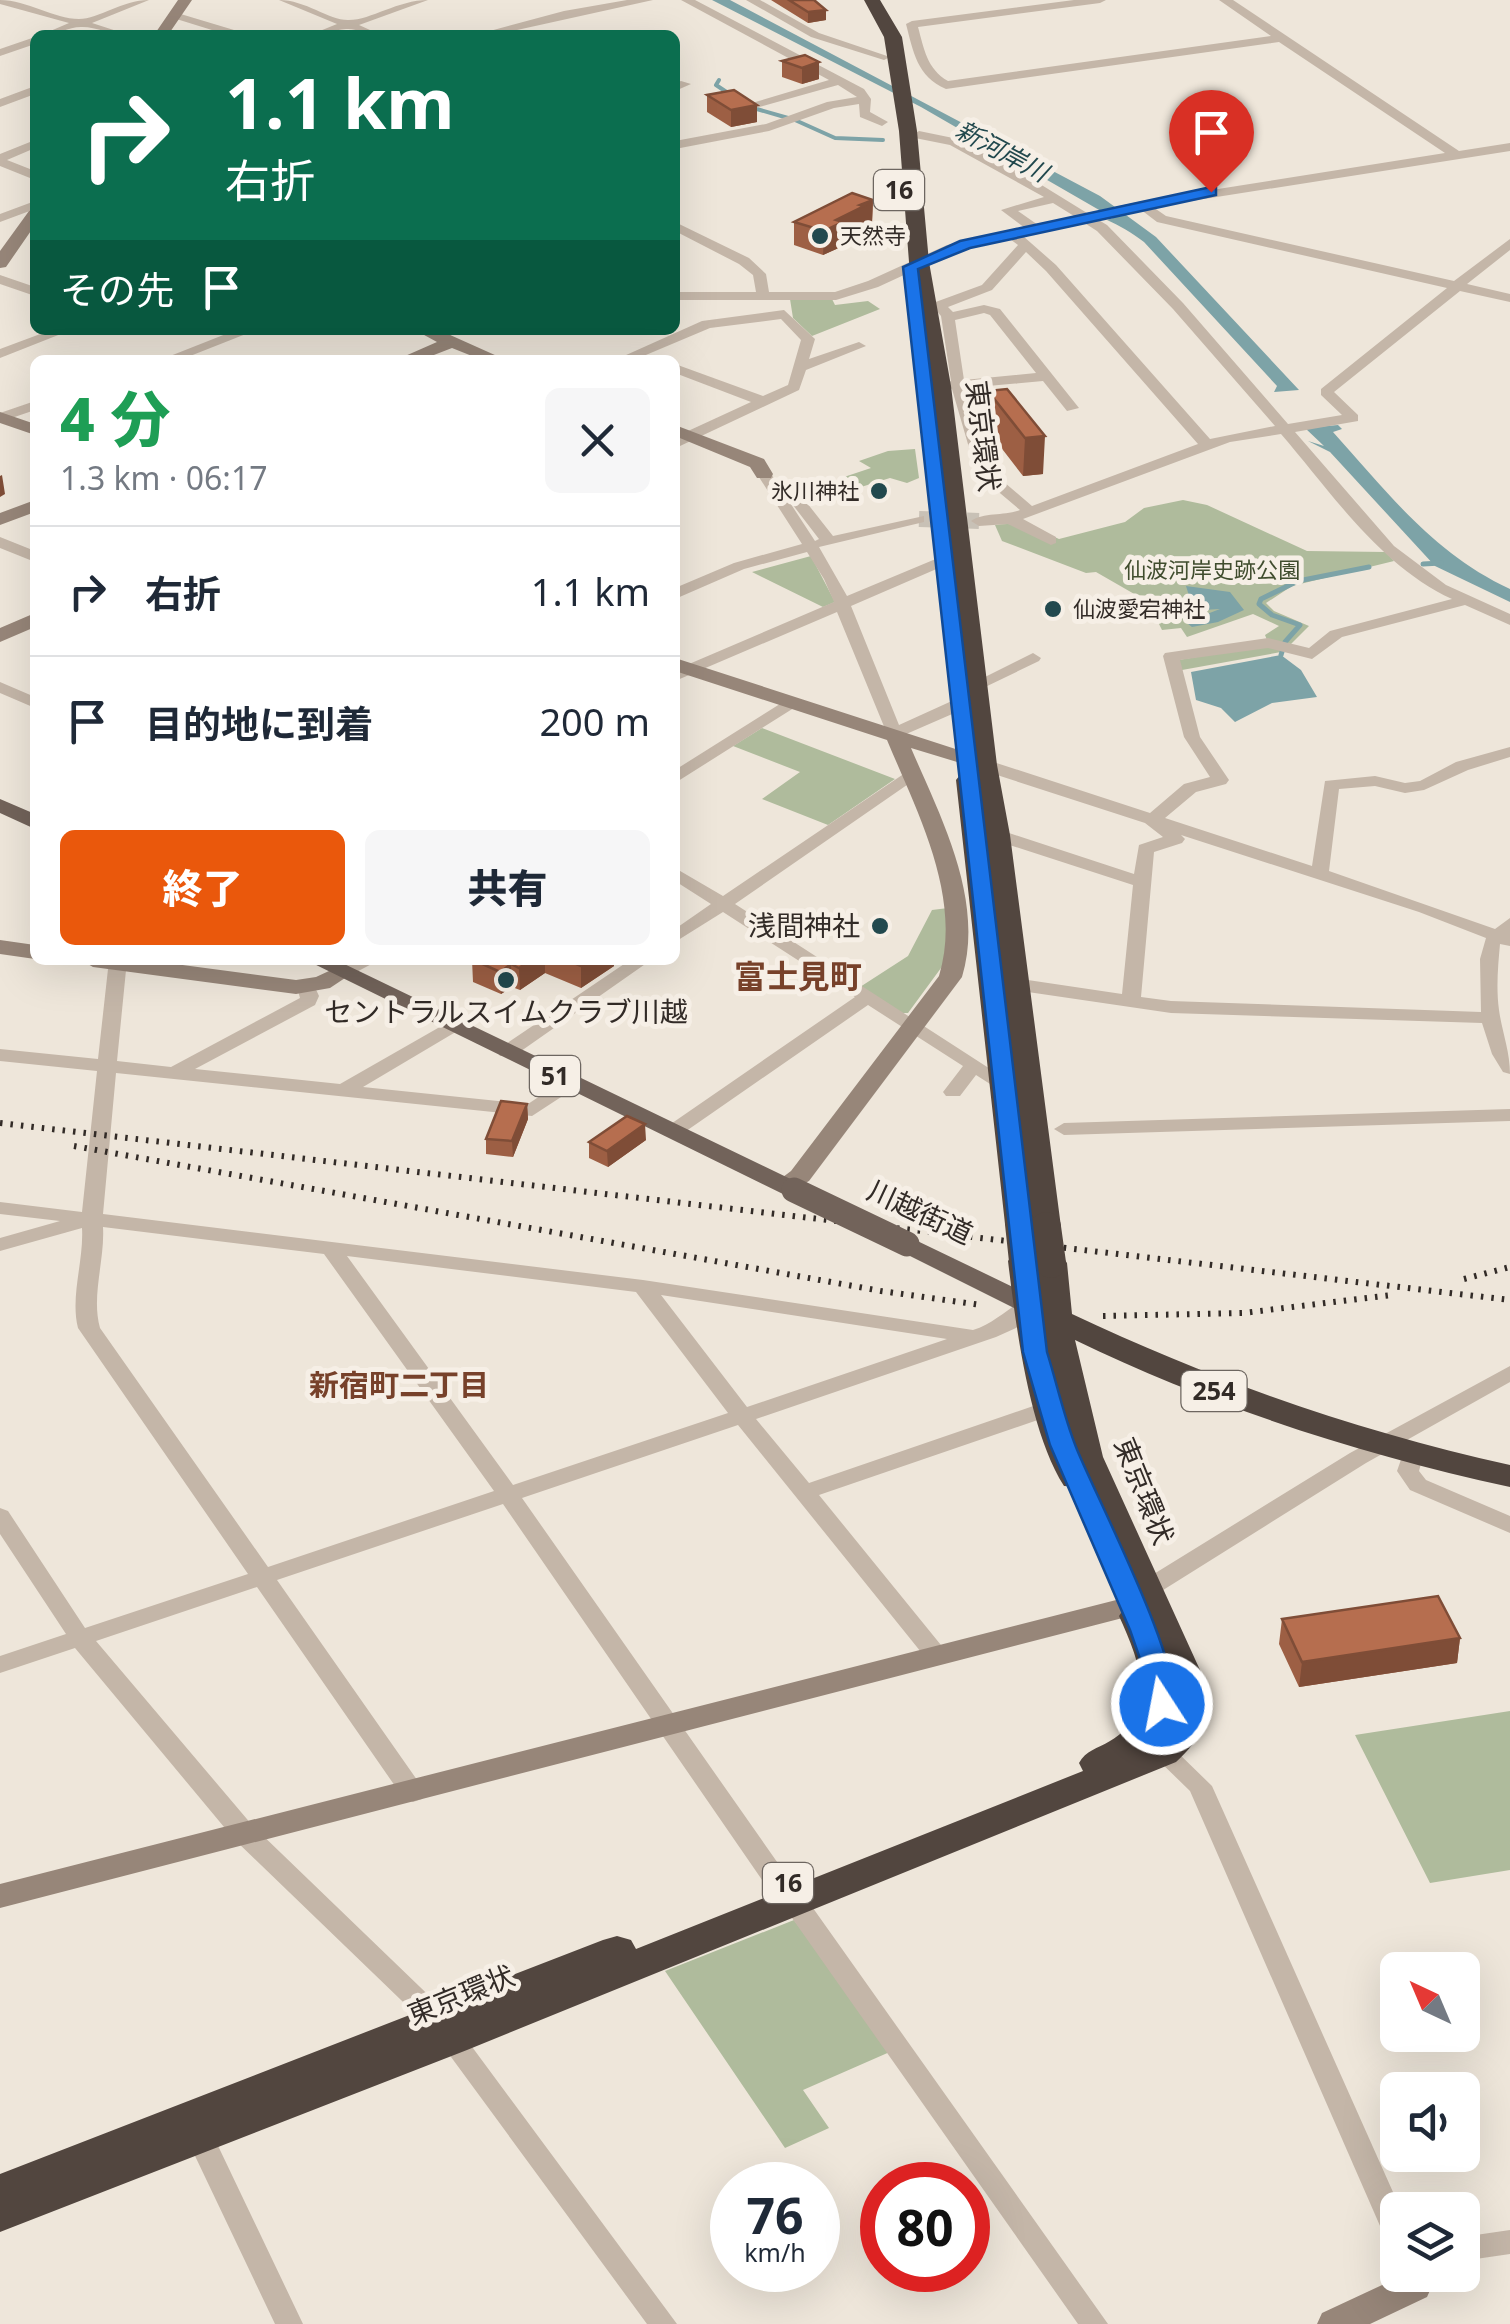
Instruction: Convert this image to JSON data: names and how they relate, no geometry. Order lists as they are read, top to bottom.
{
  "streets": {
    "highway": [
      "16",
      "東京環状",
      "川越街道",
      "254"
    ],
    "main road": ["51"]
  },
  "crossings": [
    ["東京環状", "川越街道"]
  ],
  "districts": ["富士見町", "新宿町二丁目"],
  "water": ["新河岸川"],
  "parks": ["仙波河岸史跡公園"],
  "places": [
    "天然寺",
    "氷川神社",
    "仙波愛宕神社",
    "浅間神社",
    "セントラルスイムクラブ川越"
  ],
  "north": "top left",
  "page": {
    "turn": ["1.1 km", "右折"],
    "then": "その先",
    "heading": ["4 分", "1.3 km · 06:17"],
    "list": [
      {
        "name": "右折",
        "value": "1.1 km"
      },
      {
        "name": "目的地に到着",
        "value": "200 m"
      }
    ],
    "buttons": ["終了", "共有"],
    "speed": "76 km/h",
    "limit": "80"
  }
}
